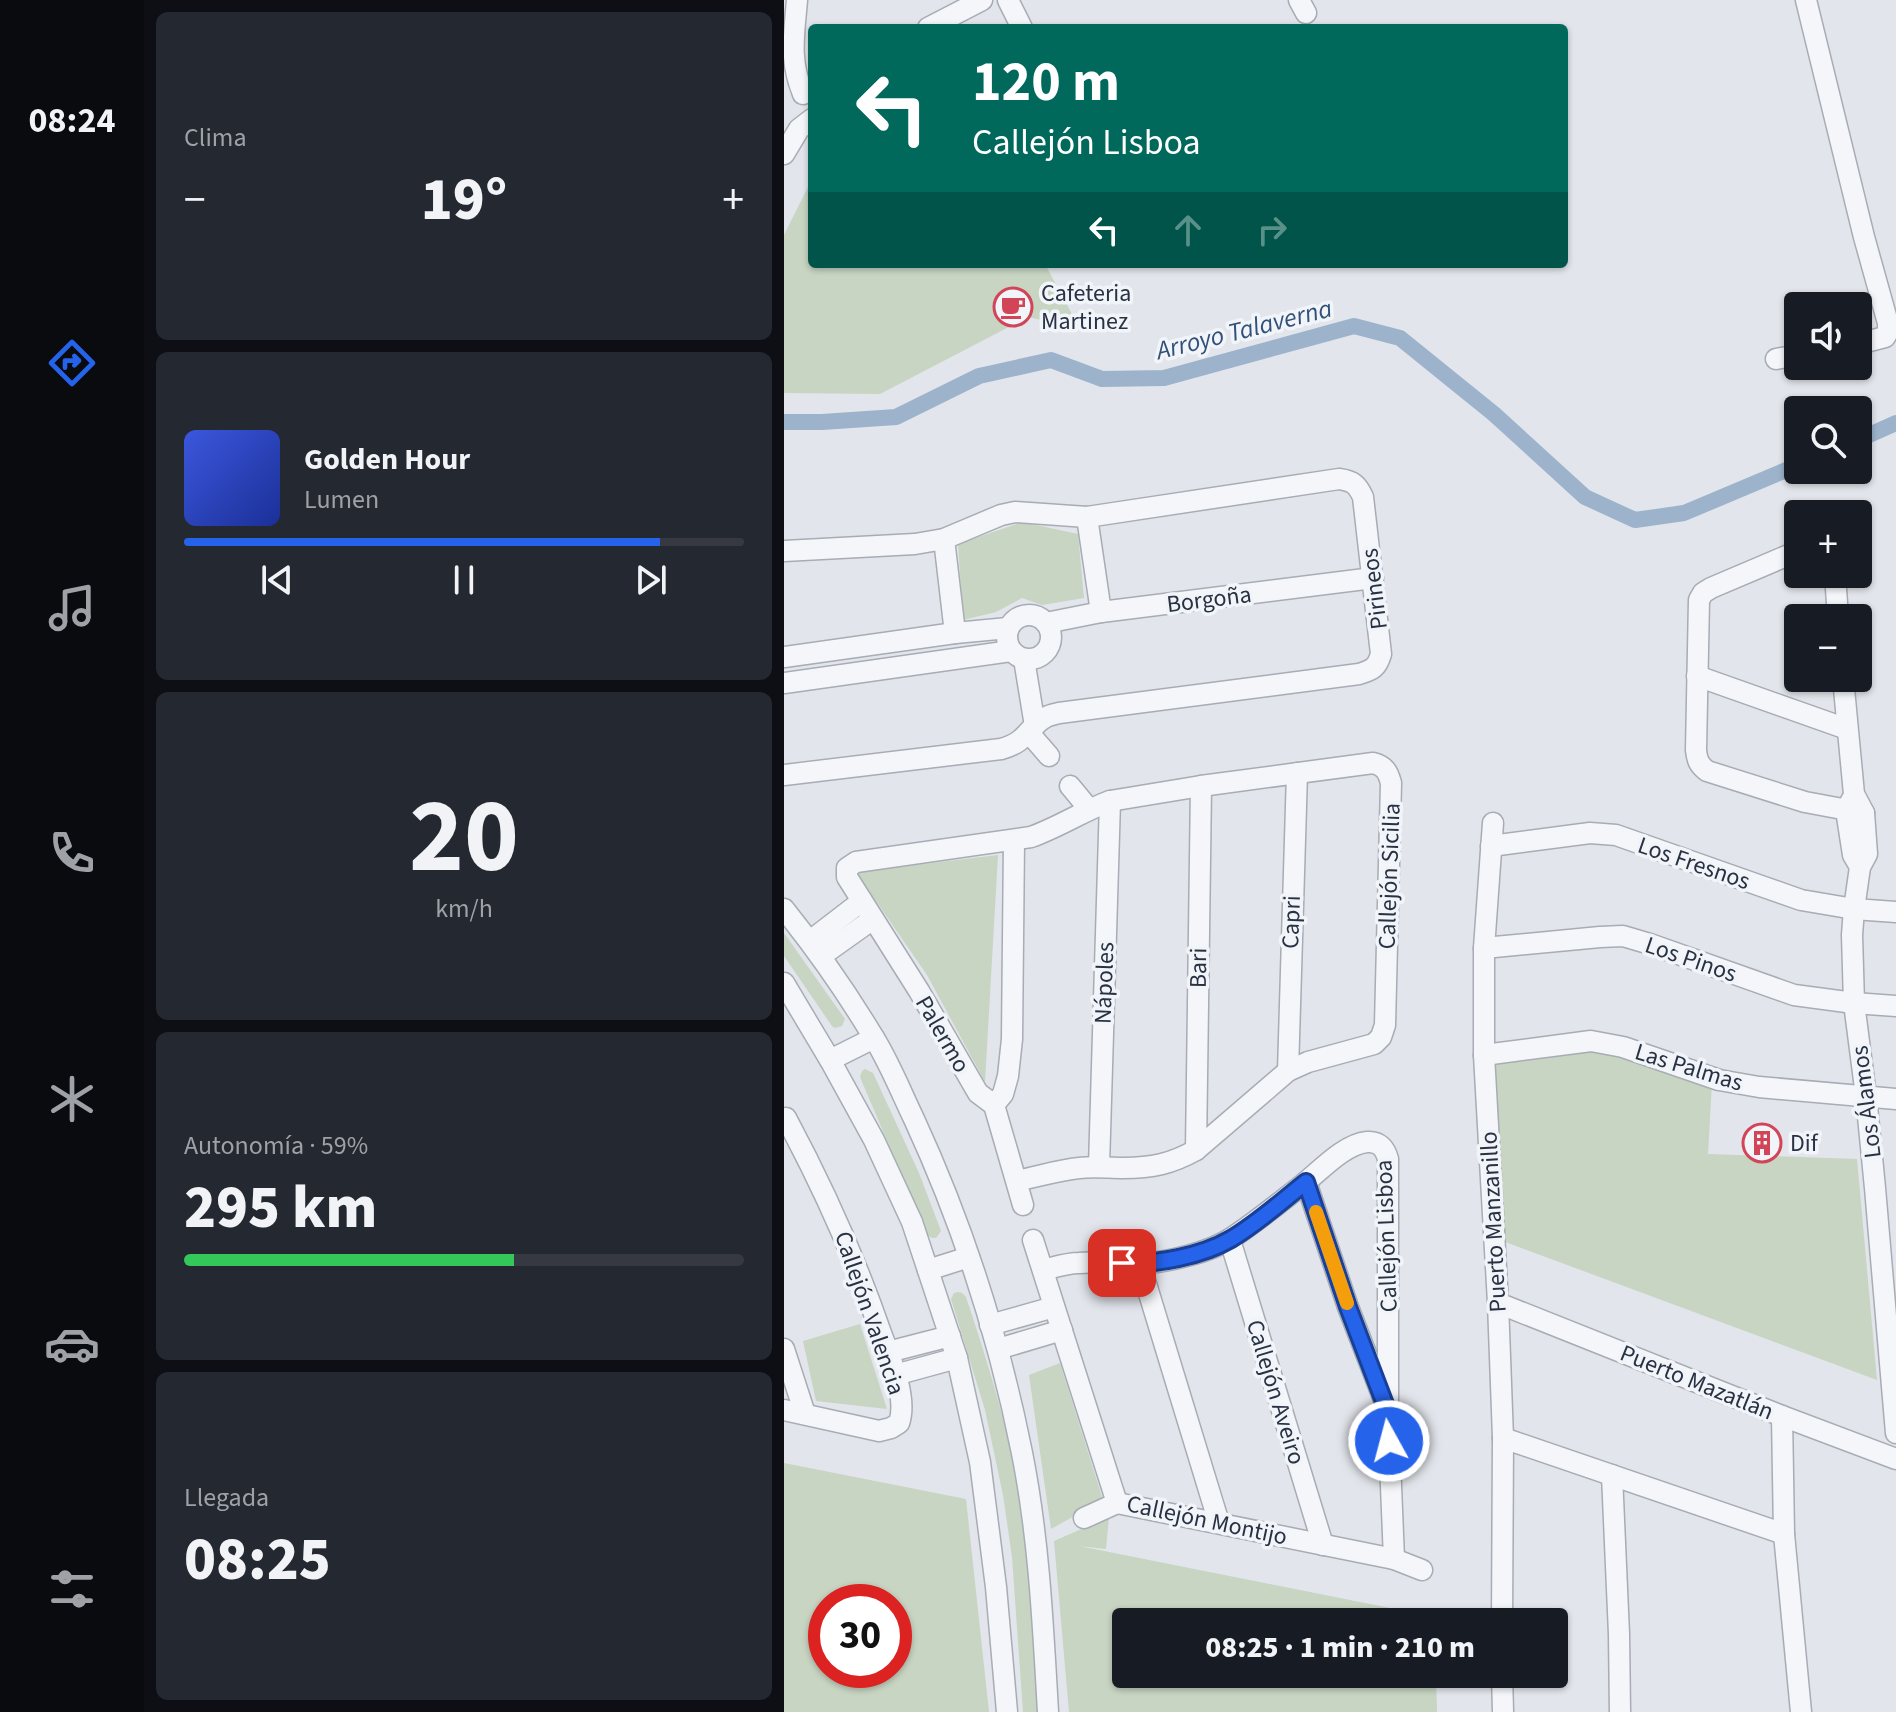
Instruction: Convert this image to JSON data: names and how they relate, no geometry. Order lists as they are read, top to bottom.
{
  "streets": {
    "street": [
      "Pirineos",
      "Borgoña",
      "Los Fresnos",
      "Callejón Sicilia",
      "Capri",
      "Los Pinos",
      "Bari",
      "Nápoles",
      "Palermo",
      "Las Palmas",
      "Los Álamos",
      "Puerto Manzanillo",
      "Callejón Lisboa",
      "Callejón Valencia",
      "Puerto Mazatlán",
      "Callejón Aveiro",
      "Callejón Montijo"
    ]
  },
  "crossings": [
    ["Pirineos", "Borgoña"],
    ["Los Fresnos", "Los Álamos"],
    ["Los Fresnos", "Puerto Manzanillo"],
    ["Callejón Sicilia", "Capri"],
    ["Callejón Sicilia", "Bari"],
    ["Callejón Sicilia", "Nápoles"],
    ["Callejón Sicilia", "Palermo"],
    ["Los Pinos", "Los Álamos"],
    ["Los Pinos", "Puerto Manzanillo"],
    ["Las Palmas", "Los Álamos"],
    ["Las Palmas", "Puerto Manzanillo"],
    ["Puerto Manzanillo", "Puerto Mazatlán"],
    ["Callejón Lisboa", "Callejón Aveiro"],
    ["Callejón Lisboa", "Callejón Montijo"],
    ["Callejón Aveiro", "Callejón Montijo"]
  ],
  "water": ["Arroyo Talaverna"],
  "places": {
    "cafe": ["Cafeteria Martinez"],
    "building": ["Dif"]
  },
  "page": {
    "tabs": "08:24",
    "tile": [
      "Clima",
      ["20", "km/h"],
      ["Autonomía · 59%", "295 km"],
      ["Llegada", "08:25"]
    ],
    "turn": ["120 m", "Callejón Lisboa"],
    "heat": ["−", "19°", "+"],
    "map_buttons": ["+", "−"],
    "song": ["Golden Hour", "Lumen"],
    "limit": "30",
    "trip": "08:25 · 1 min · 210 m"
  }
}
